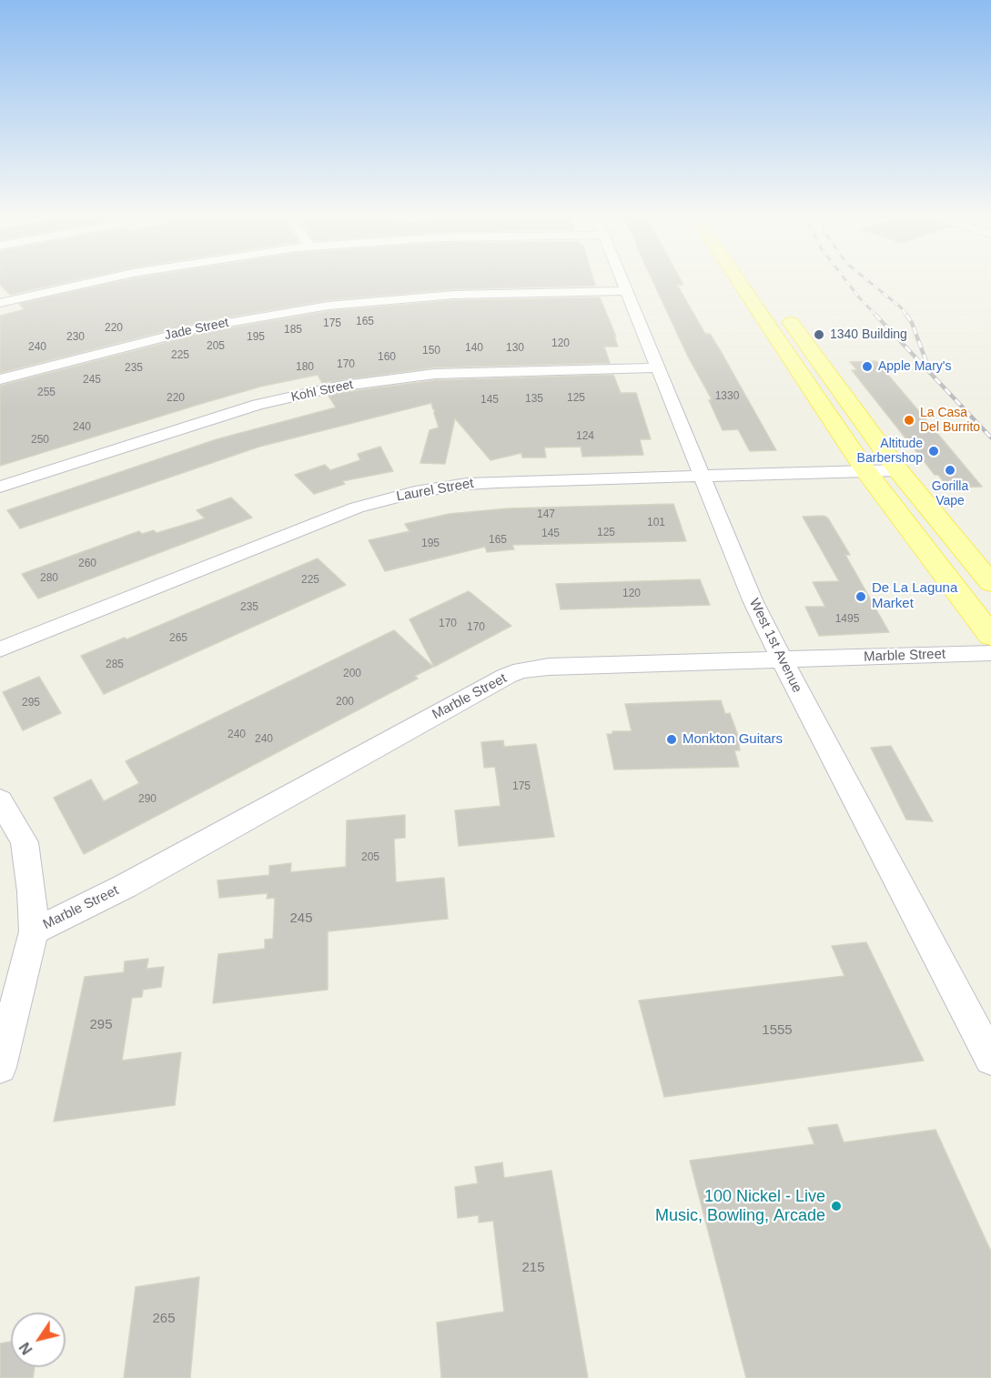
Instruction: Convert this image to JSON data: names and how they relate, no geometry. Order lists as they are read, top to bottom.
{
  "streets": {
    "street": [
      "Jade Street",
      "Kohl Street",
      "Laurel Street",
      "West 1st Avenue",
      "Marble Street"
    ]
  },
  "crossings": [
    ["Jade Street", "West 1st Avenue"],
    ["Kohl Street", "West 1st Avenue"],
    ["Laurel Street", "West 1st Avenue"],
    ["West 1st Avenue", "Marble Street"]
  ],
  "places": [
    "1340 Building",
    "Apple Mary's",
    "La Casa Del Burrito",
    "Altitude Barbershop",
    "Gorilla Vape",
    "De La Laguna Market",
    "Monkton Guitars",
    "100 Nickel - Live Music, Bowling, Arcade"
  ],
  "house_numbers": [
    "165",
    "175",
    "220",
    "185",
    "230",
    "195",
    "120",
    "205",
    "240",
    "140",
    "130",
    "150",
    "225",
    "160",
    "170",
    "180",
    "235",
    "245",
    "255",
    "1330",
    "220",
    "125",
    "135",
    "145",
    "240",
    "124",
    "250",
    "147",
    "101",
    "125",
    "145",
    "165",
    "195",
    "260",
    "280",
    "225",
    "120",
    "235",
    "1495",
    "170",
    "170",
    "265",
    "285",
    "200",
    "200",
    "295",
    "240",
    "240",
    "175",
    "290",
    "205",
    "245",
    "295",
    "1555",
    "215",
    "265"
  ],
  "north": "bottom left"
}
